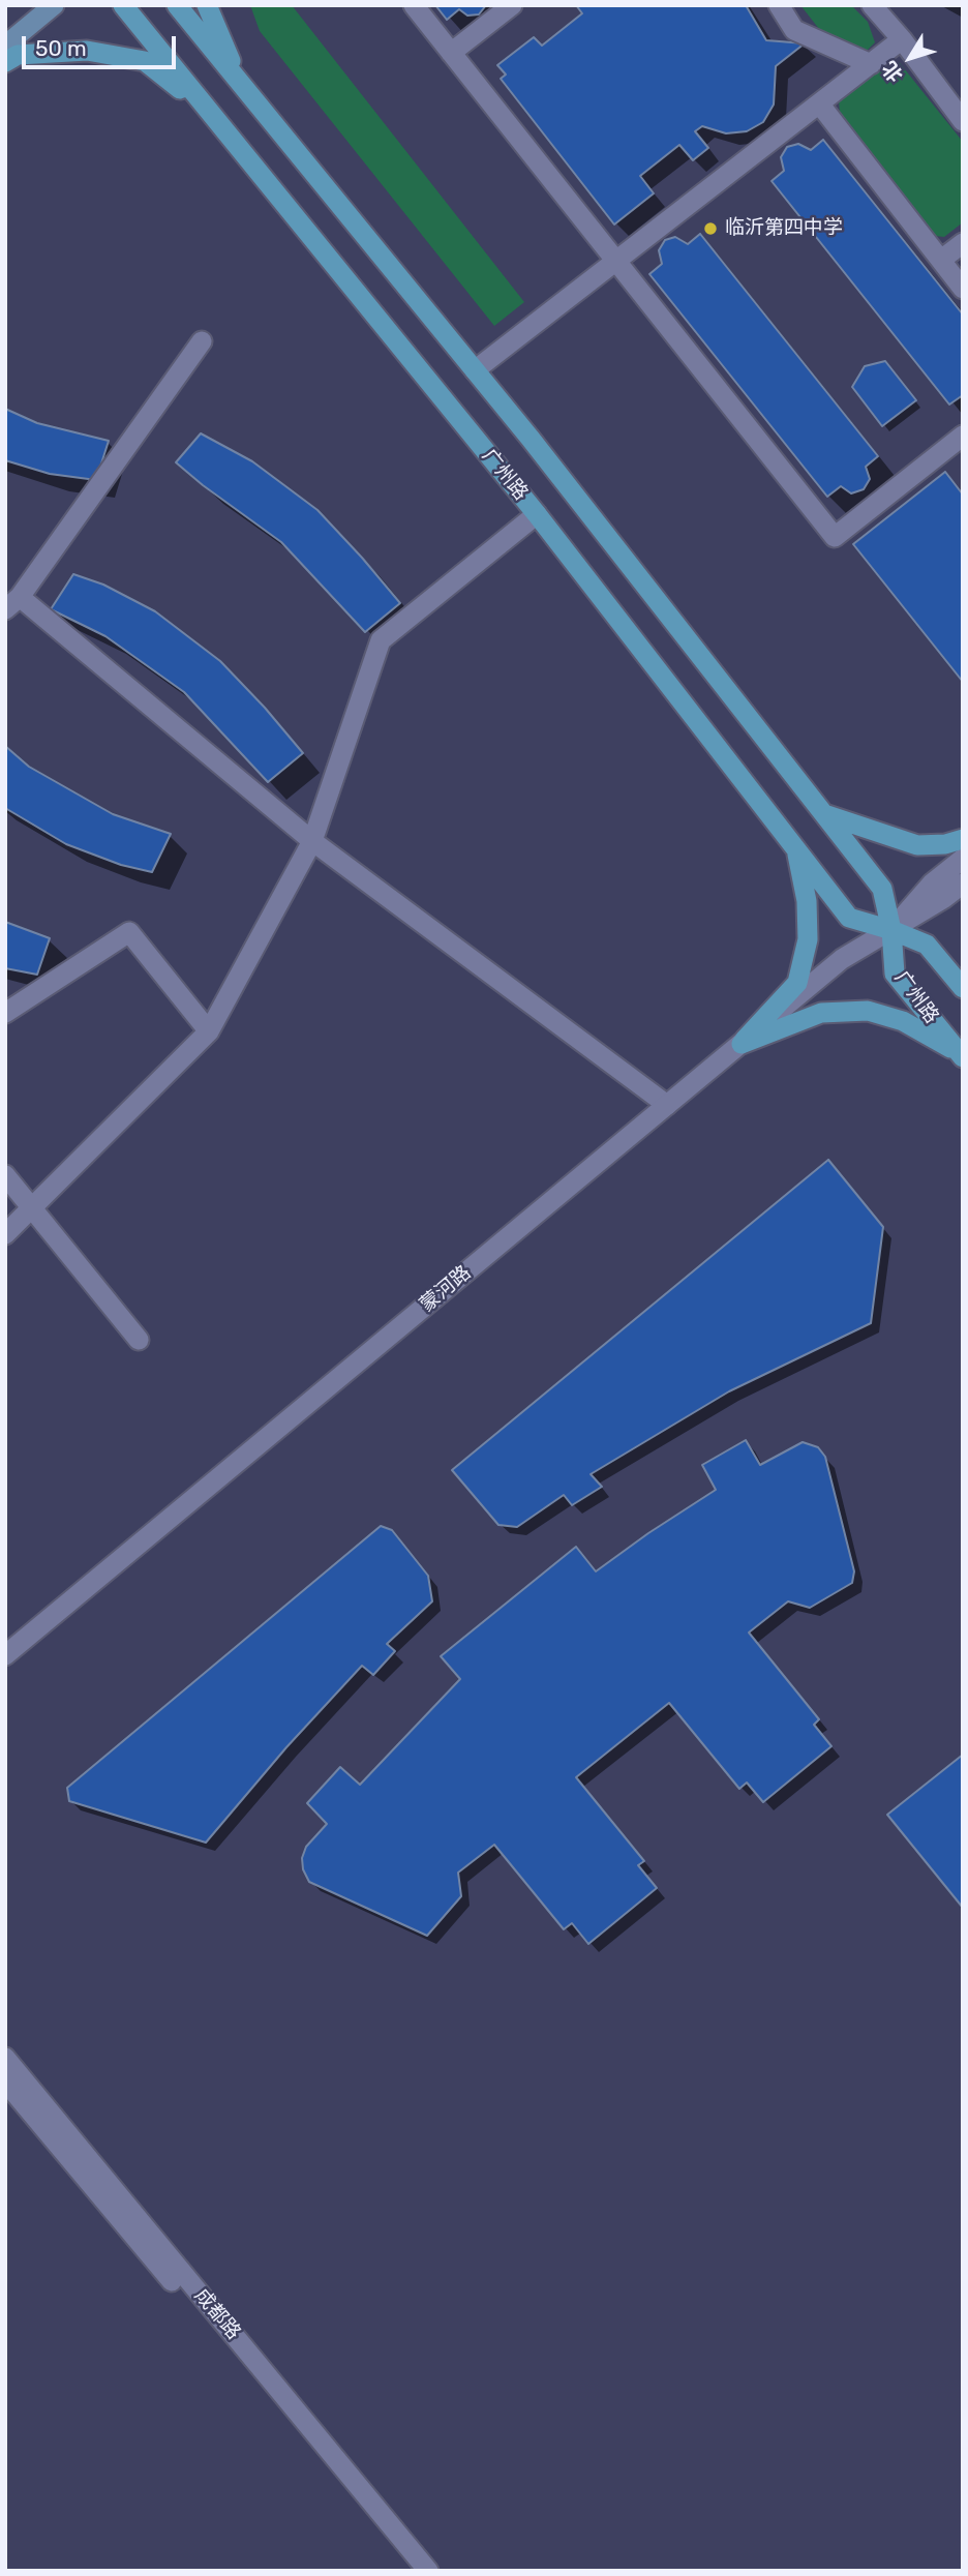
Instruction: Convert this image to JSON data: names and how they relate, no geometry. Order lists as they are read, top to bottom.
{
  "streets": {
    "main road": ["广州路"],
    "street": ["蒙河路", "成都路"]
  },
  "crossings": [
    ["广州路", "蒙河路"]
  ],
  "places": ["临沂第四中学"],
  "scale_bar": "50 m",
  "north": "bottom left"
}
